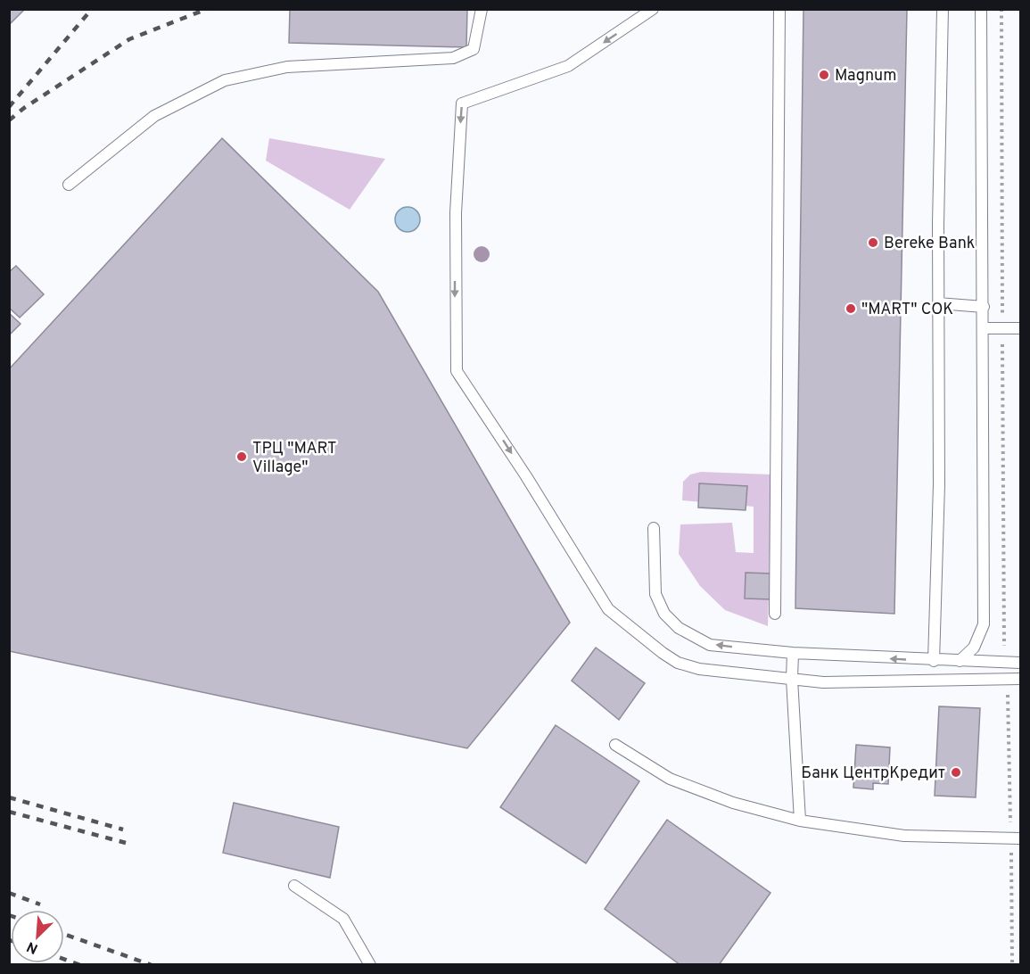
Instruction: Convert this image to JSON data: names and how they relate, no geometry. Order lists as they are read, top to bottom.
{
  "places": [
    "Magnum",
    "Bereke Bank",
    "\"MART\" СОК",
    "ТРЦ \"MART Village\"",
    "Банк ЦентрКредит"
  ],
  "north": "bottom left"
}
